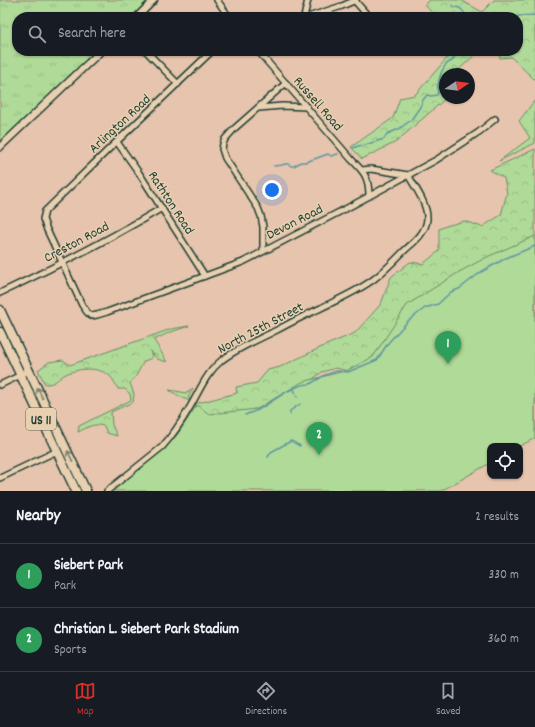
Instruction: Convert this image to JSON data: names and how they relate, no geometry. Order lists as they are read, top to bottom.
{
  "streets": {
    "main road": ["US 11"],
    "street": [
      "Russell Road",
      "Arlington Road",
      "Rathton Road",
      "Devon Road",
      "Creston Road",
      "North 25th Street"
    ]
  },
  "crossings": [
    ["Russell Road", "Devon Road"],
    ["Arlington Road", "Rathton Road"],
    ["Arlington Road", "Devon Road"],
    ["Arlington Road", "Creston Road"],
    ["Rathton Road", "Devon Road"],
    ["Rathton Road", "Creston Road"],
    ["Devon Road", "Creston Road"],
    ["Devon Road", "North 25th Street"]
  ],
  "north": "right",
  "page": {
    "search": "Search here",
    "pins": ["1", "2"],
    "heading": ["Nearby", "2 results"],
    "list": [
      {
        "mark": "1",
        "name": "Siebert Park",
        "note": "Park",
        "value": "330 m"
      },
      {
        "mark": "2",
        "name": "Christian L. Siebert Park Stadium",
        "note": "Sports",
        "value": "360 m"
      }
    ],
    "nav": ["Map", "Directions", "Saved"]
  }
}
